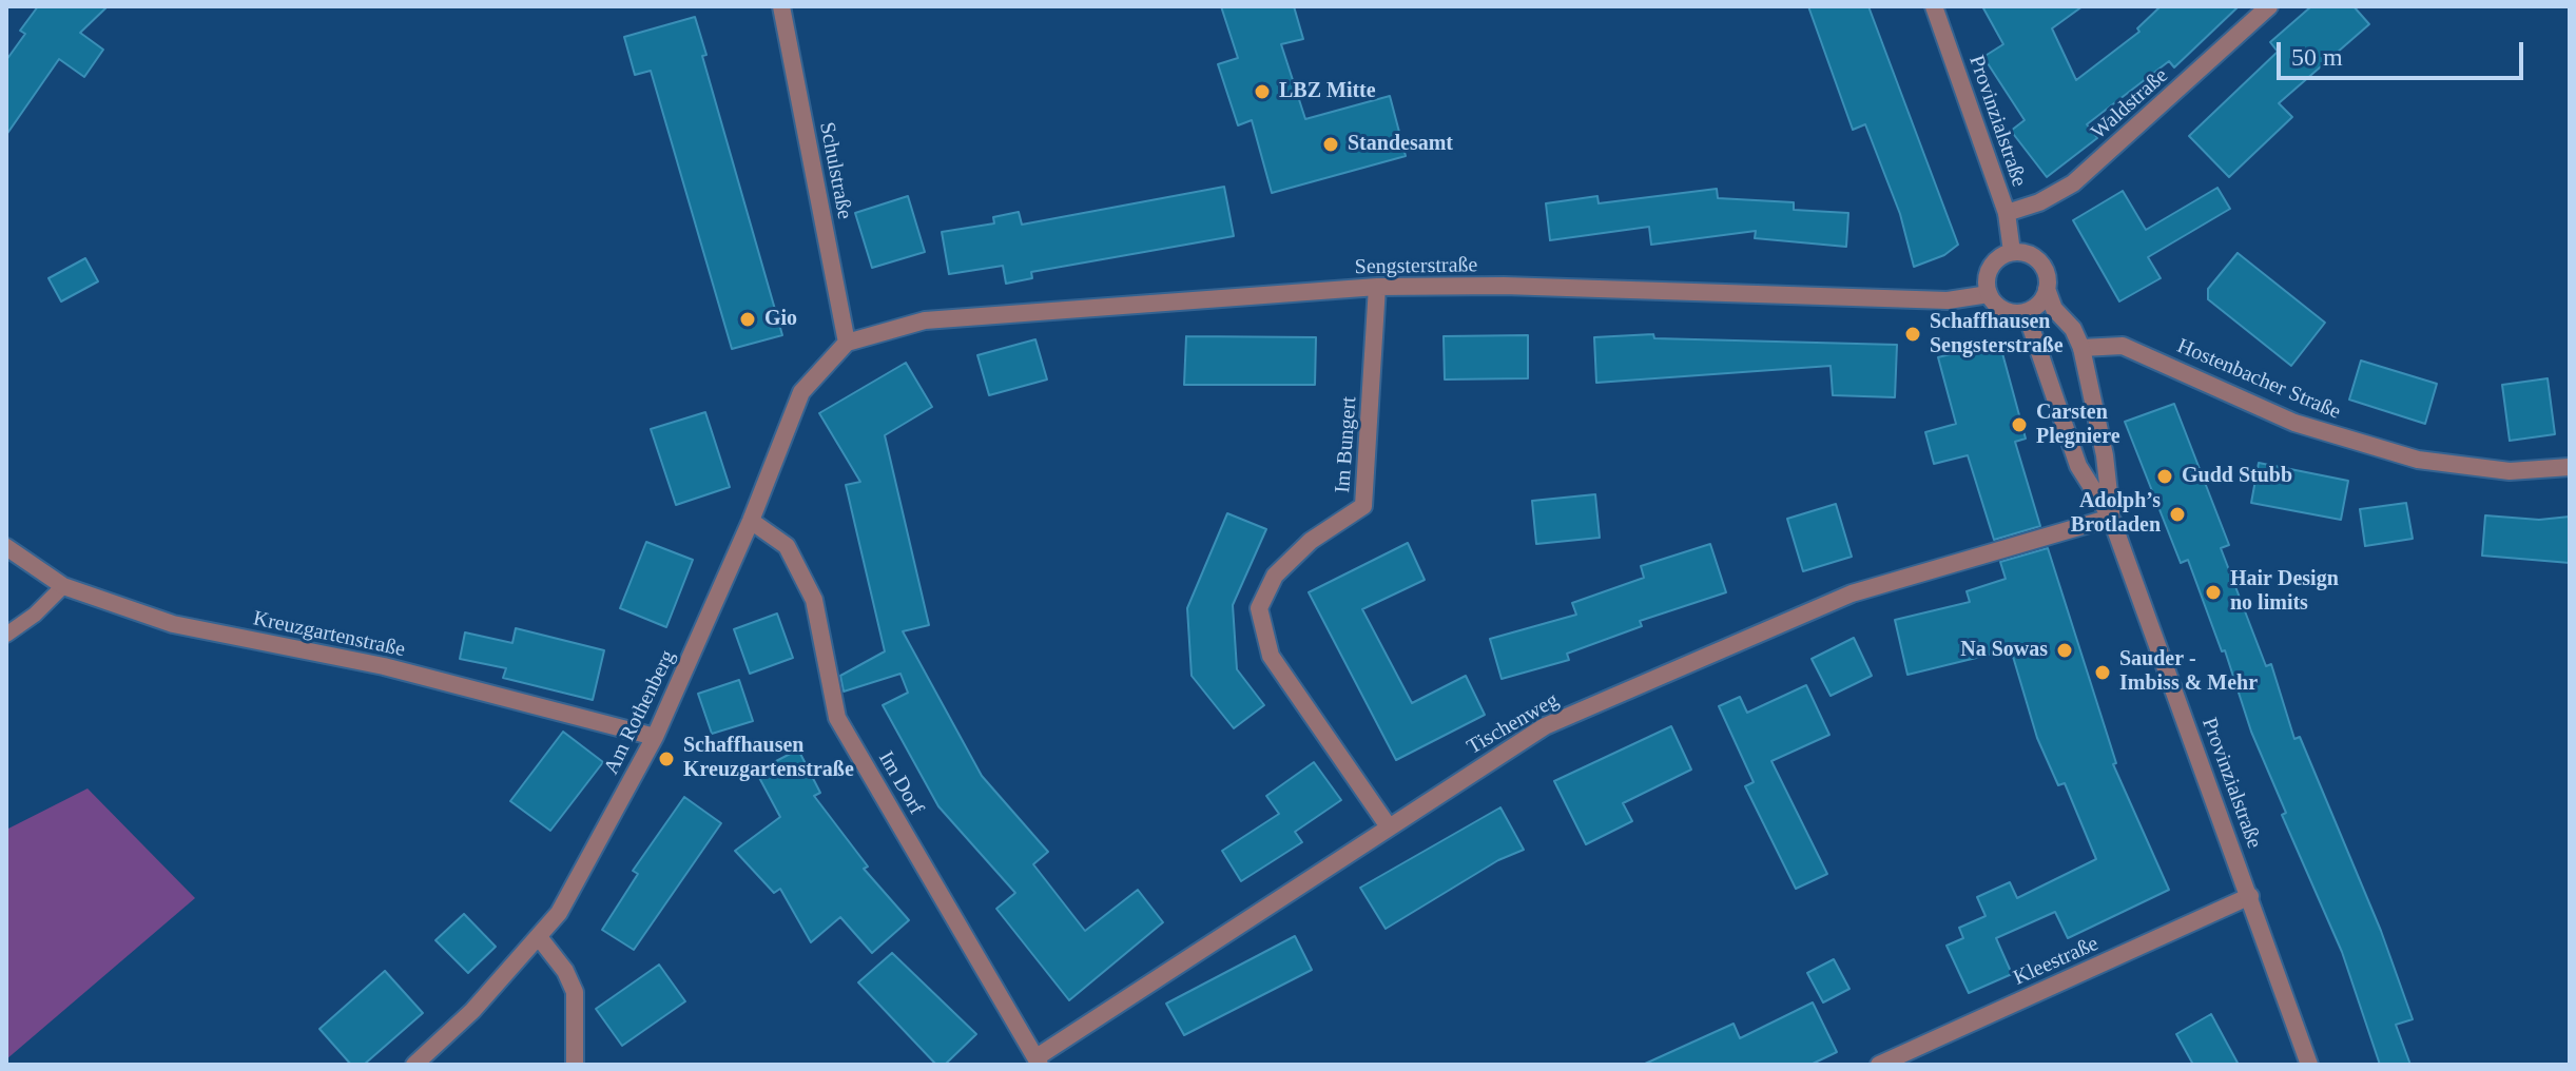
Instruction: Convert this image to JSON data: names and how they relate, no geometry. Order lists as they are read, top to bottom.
{
  "streets": {
    "street": [
      "Waldstraße",
      "Provinzialstraße",
      "Schulstraße",
      "Sengsterstraße",
      "Hostenbacher Straße",
      "Im Bungert",
      "Kreuzgartenstraße",
      "Am Rothenberg",
      "Tischenweg",
      "Im Dorf",
      "Kleestraße"
    ]
  },
  "crossings": [
    ["Waldstraße", "Provinzialstraße"],
    ["Provinzialstraße", "Sengsterstraße"],
    ["Provinzialstraße", "Hostenbacher Straße"],
    ["Provinzialstraße", "Tischenweg"],
    ["Provinzialstraße", "Kleestraße"],
    ["Schulstraße", "Sengsterstraße"],
    ["Schulstraße", "Am Rothenberg"],
    ["Sengsterstraße", "Im Bungert"],
    ["Sengsterstraße", "Am Rothenberg"],
    ["Im Bungert", "Tischenweg"],
    ["Kreuzgartenstraße", "Am Rothenberg"],
    ["Am Rothenberg", "Im Dorf"],
    ["Tischenweg", "Im Dorf"]
  ],
  "places": [
    "LBZ Mitte",
    "Standesamt",
    "Gio",
    "Schaffhausen Sengsterstraße",
    "Carsten Plegniere",
    "Gudd Stubb",
    "Adolph’s Brotladen",
    "Hair Design no limits",
    "Na Sowas",
    "Sauder - Imbiss & Mehr",
    "Schaffhausen Kreuzgartenstraße"
  ],
  "scale_bar": "50 m"
}
